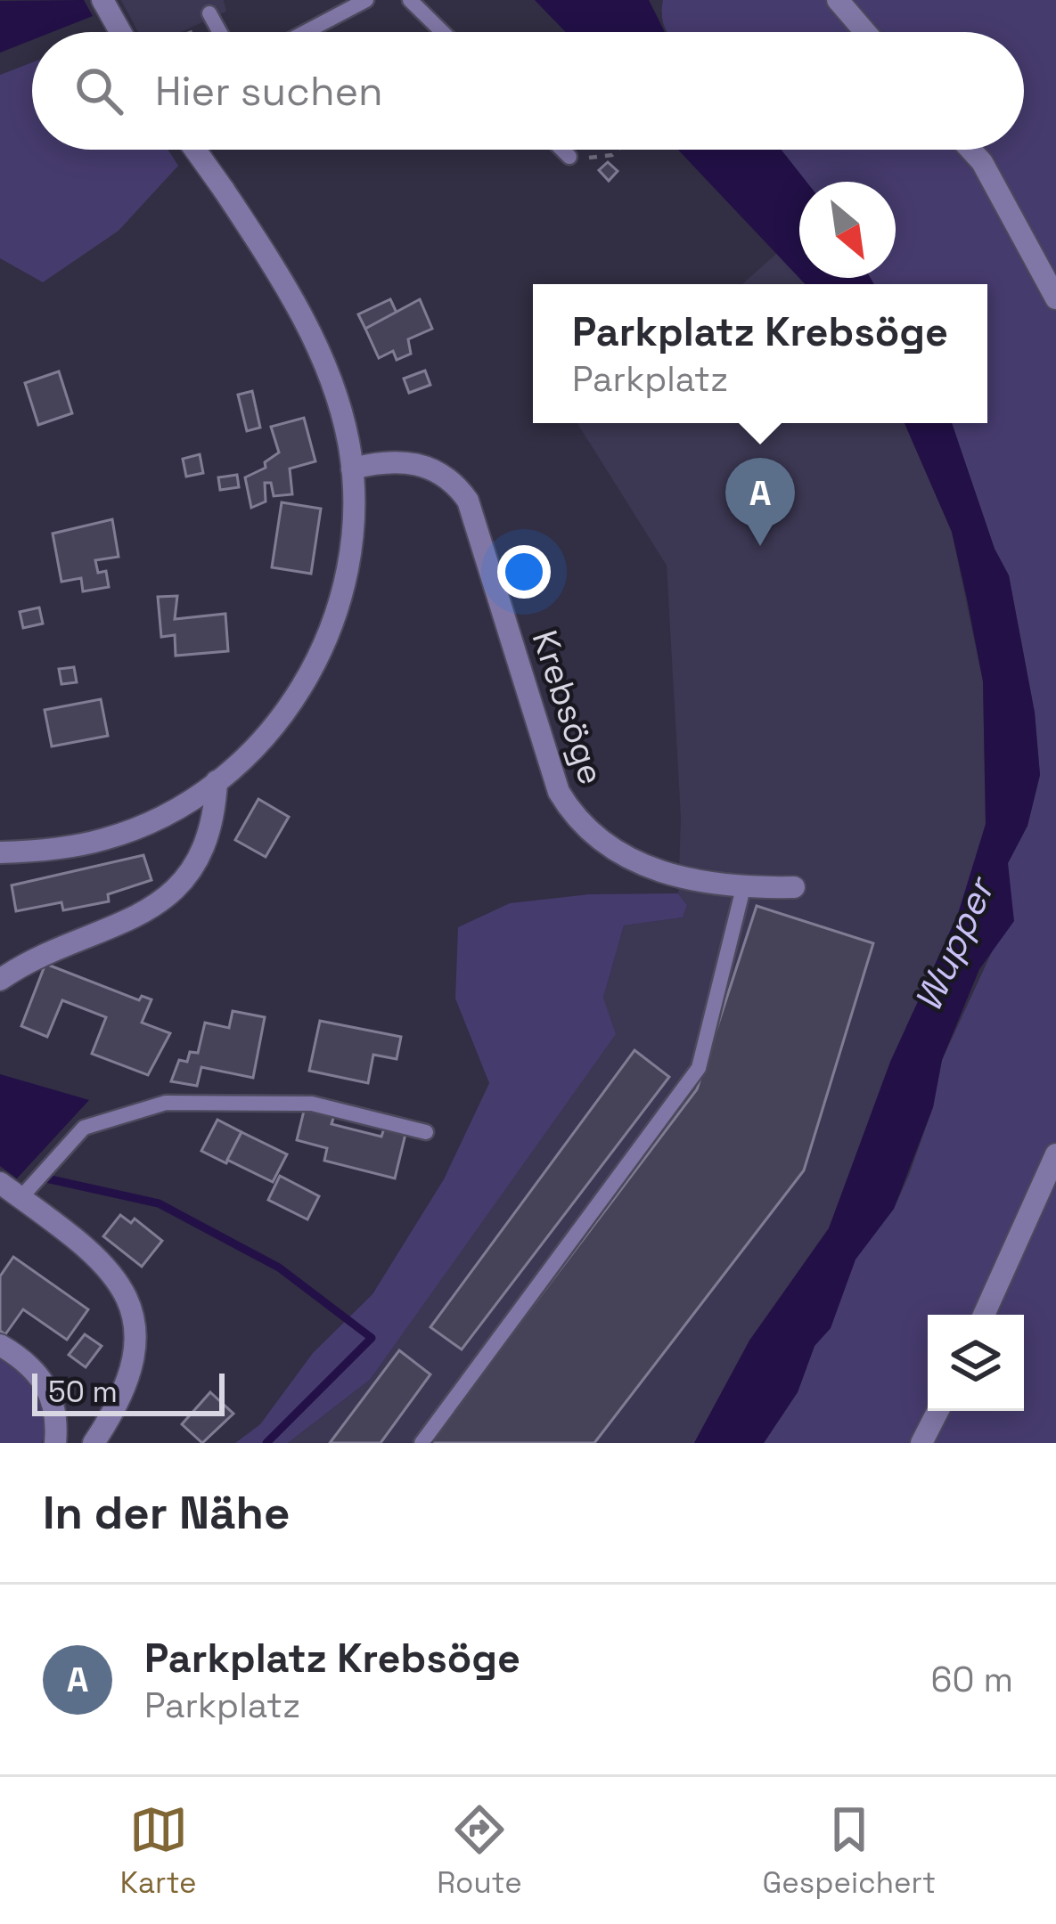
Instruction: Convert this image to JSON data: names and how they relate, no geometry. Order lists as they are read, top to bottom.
{
  "streets": {
    "street": ["Krebsöge"]
  },
  "water": ["Wupper"],
  "scale_bar": "50 m",
  "north": "bottom right",
  "page": {
    "search": "Hier suchen",
    "popup": ["Parkplatz Krebsöge", "Parkplatz"],
    "pins": "A",
    "scale": "50 m",
    "heading": "In der Nähe",
    "list": [
      {
        "mark": "A",
        "name": "Parkplatz Krebsöge",
        "note": "Parkplatz",
        "value": "60 m"
      }
    ],
    "nav": ["Karte", "Route", "Gespeichert"]
  }
}
